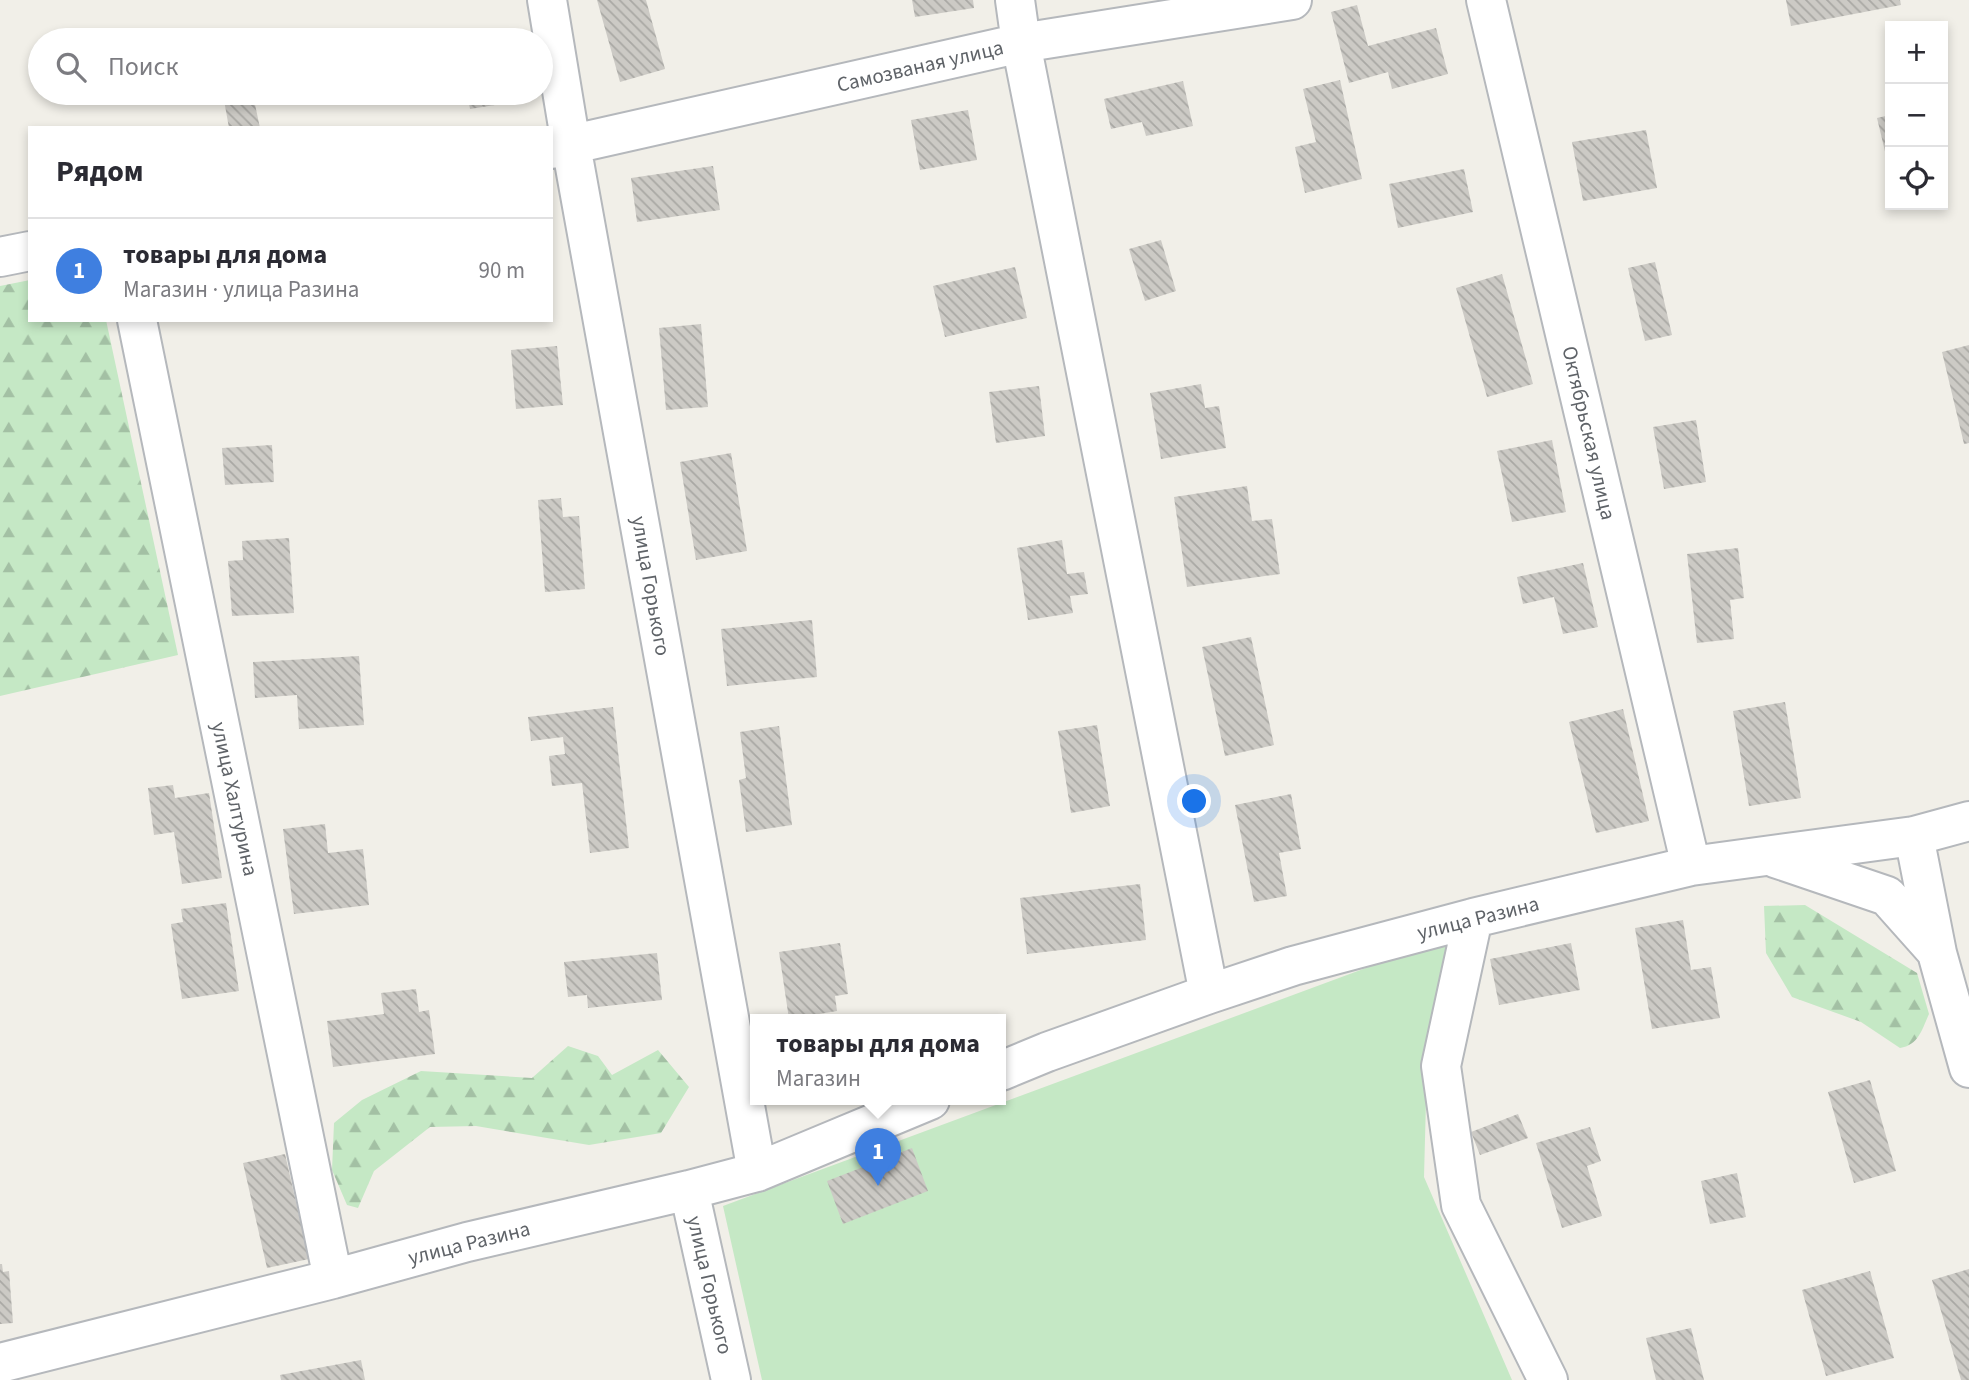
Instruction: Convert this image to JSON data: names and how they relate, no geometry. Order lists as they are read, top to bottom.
{
  "streets": {
    "street": [
      "Самозваная улица",
      "Октябрьская улица",
      "улица Горького",
      "улица Халтурина",
      "улица Разина"
    ]
  },
  "crossings": [
    ["Самозваная улица", "улица Горького"],
    ["Октябрьская улица", "улица Разина"],
    ["улица Горького", "улица Разина"],
    ["улица Халтурина", "улица Разина"]
  ],
  "page": {
    "map_buttons": ["+", "−"],
    "search": "Поиск",
    "heading": "Рядом",
    "list": [
      {
        "mark": "1",
        "name": "товары для дома",
        "note": "Магазин · улица Разина",
        "value": "90 m"
      }
    ],
    "popup": ["товары для дома", "Магазин"],
    "pins": "1"
  }
}
